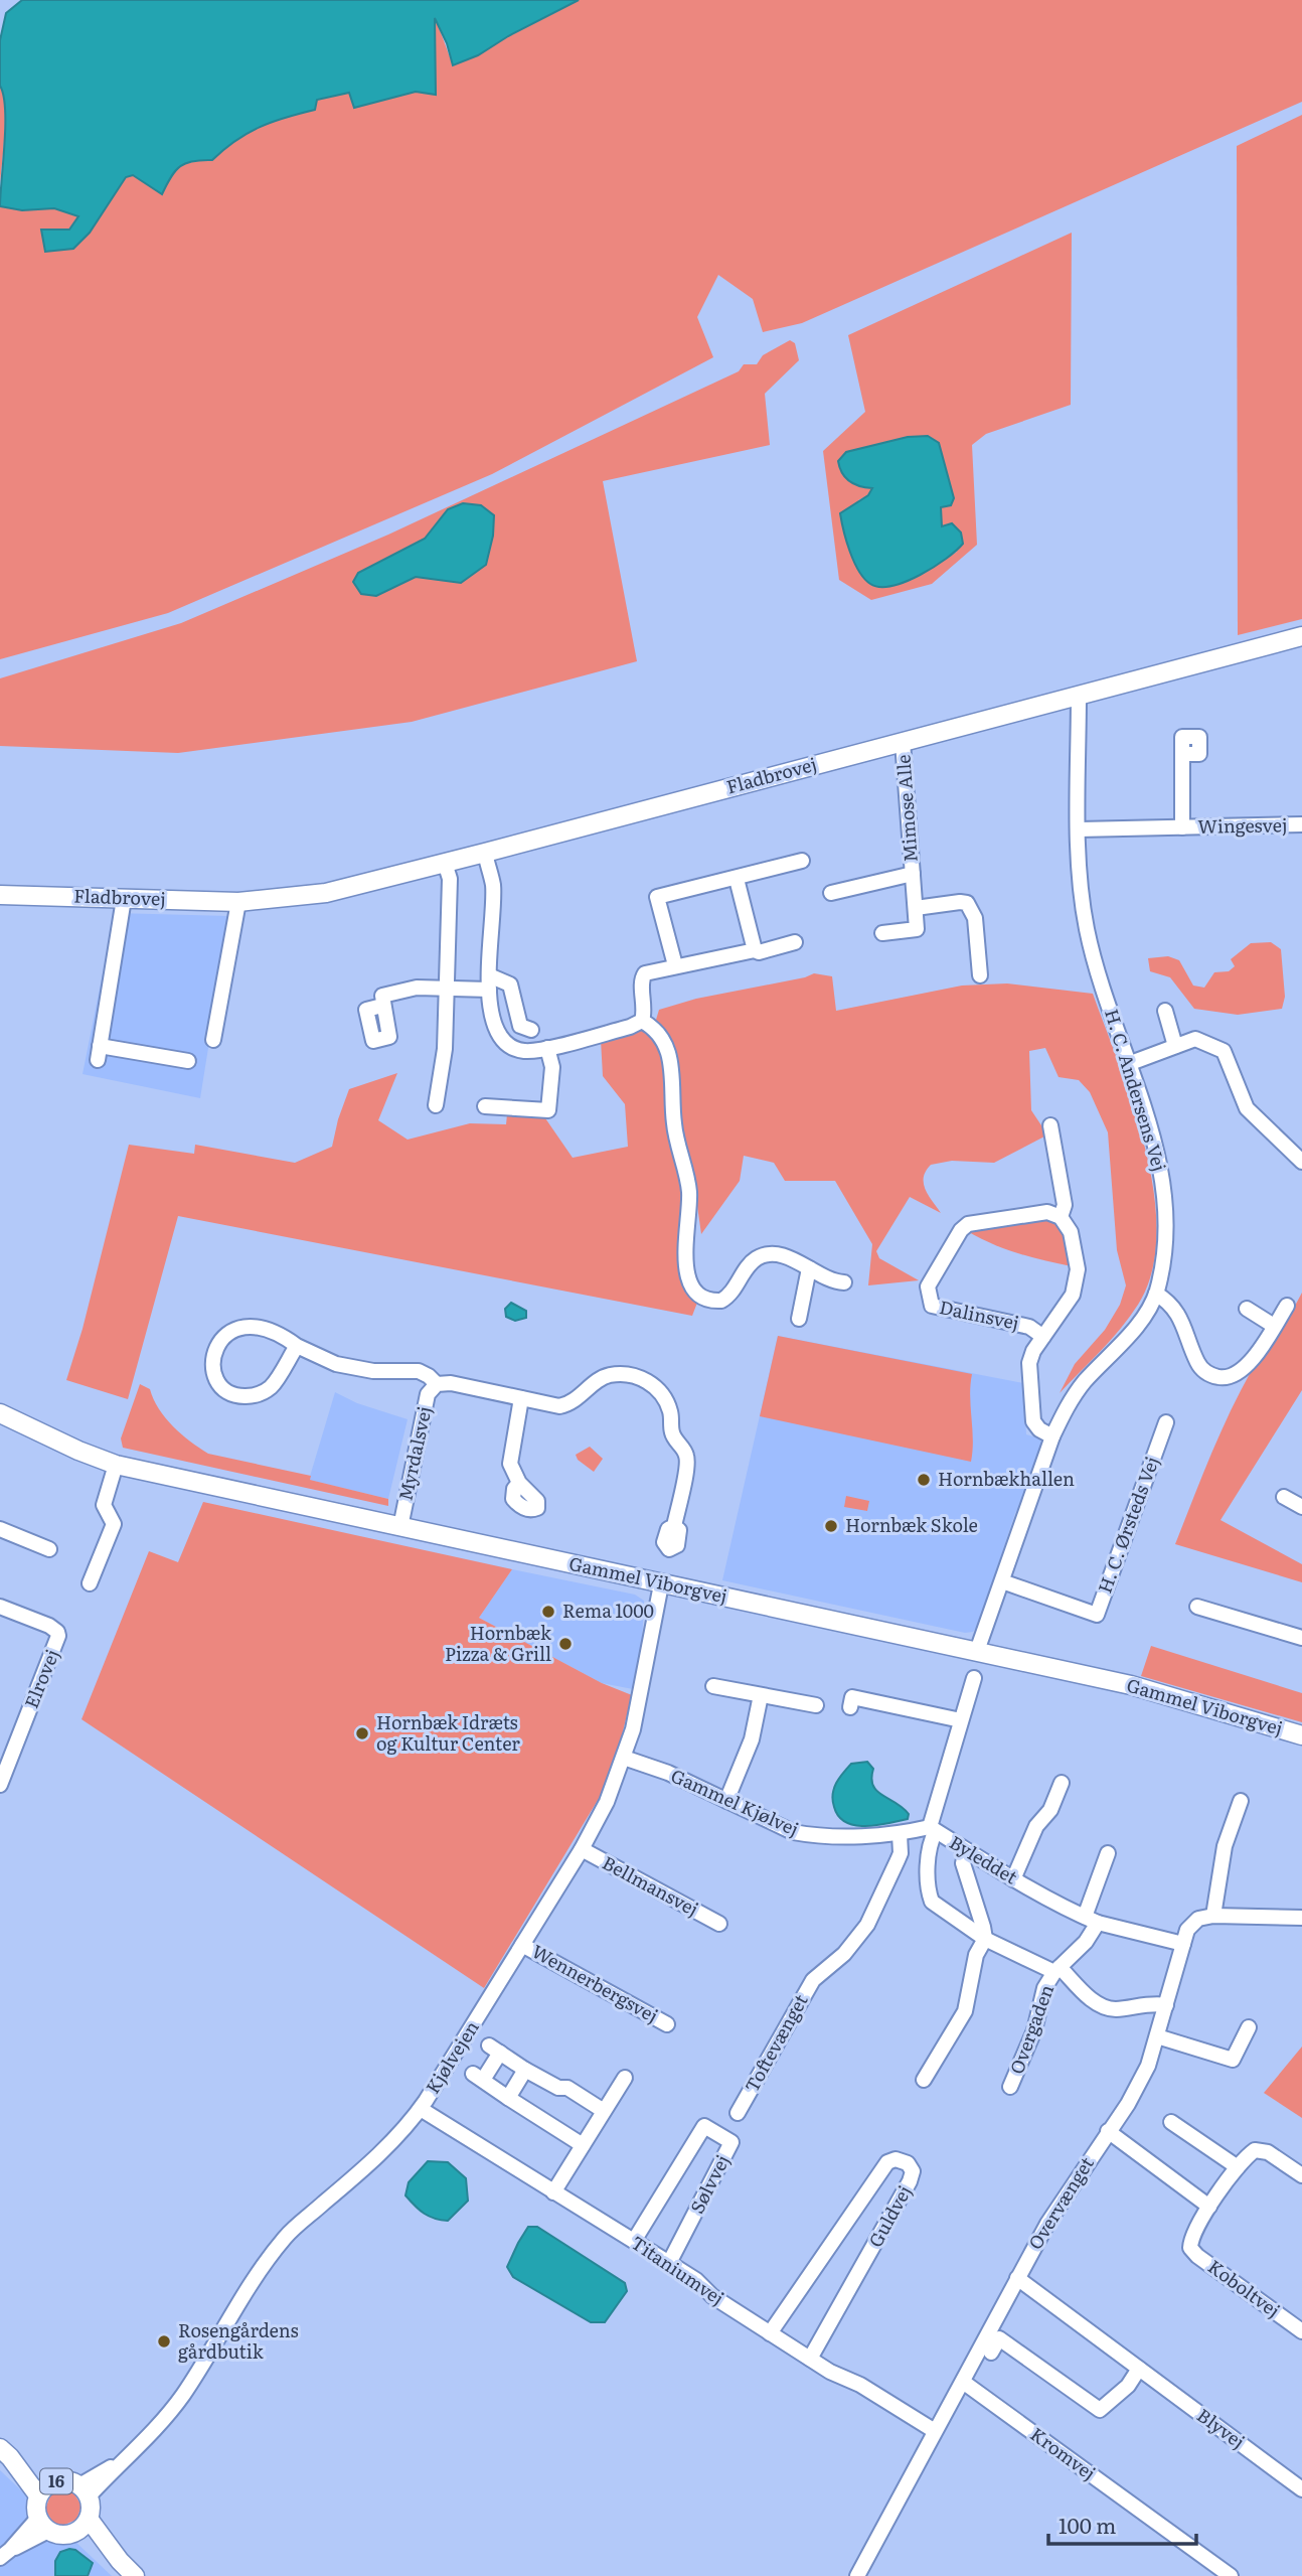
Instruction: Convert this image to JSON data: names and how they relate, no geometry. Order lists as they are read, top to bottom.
{
  "streets": {
    "main road": ["Fladbrovej", "Gammel Viborgvej", "16"],
    "street": [
      "Mimose Alle",
      "Wingesvej",
      "H. C. Andersens Vej",
      "Dalinsvej",
      "Myrdalsvej",
      "H. C. Ørsteds Vej",
      "Elrovej",
      "Gammel Kjølvej",
      "Byleddet",
      "Bellmansvej",
      "Wennerbergsvej",
      "Overgaden",
      "Toftevænget",
      "Kjølvejen",
      "Sølvvej",
      "Overvænget",
      "Guldvej",
      "Titaniumvej",
      "Koboltvej",
      "Blyvej",
      "Kromvej"
    ]
  },
  "crossings": [
    ["Fladbrovej", "Mimose Alle"],
    ["Fladbrovej", "H. C. Andersens Vej"],
    ["Wingesvej", "H. C. Andersens Vej"],
    ["H. C. Andersens Vej", "Dalinsvej"],
    ["H. C. Andersens Vej", "H. C. Ørsteds Vej"],
    ["H. C. Andersens Vej", "Gammel Viborgvej"],
    ["Myrdalsvej", "Gammel Viborgvej"],
    ["Gammel Viborgvej", "Kjølvejen"],
    ["Gammel Kjølvej", "Byleddet"],
    ["Gammel Kjølvej", "Overgaden"],
    ["Gammel Kjølvej", "Toftevænget"],
    ["Gammel Kjølvej", "Kjølvejen"],
    ["Byleddet", "Overgaden"],
    ["Byleddet", "Overvænget"],
    ["Bellmansvej", "Kjølvejen"],
    ["Wennerbergsvej", "Kjølvejen"],
    ["Overgaden", "Overvænget"],
    ["Kjølvejen", "Titaniumvej"],
    ["Kjølvejen", "16"],
    ["Sølvvej", "Titaniumvej"],
    ["Overvænget", "Titaniumvej"],
    ["Overvænget", "Blyvej"],
    ["Overvænget", "Kromvej"],
    ["Guldvej", "Titaniumvej"]
  ],
  "places": [
    "Hornbækhallen",
    "Hornbæk Skole",
    "Rema 1000",
    "Hornbæk Pizza & Grill",
    "Hornbæk Idræts og Kultur Center",
    "Rosengårdens gårdbutik"
  ],
  "scale_bar": "100 m"
}
